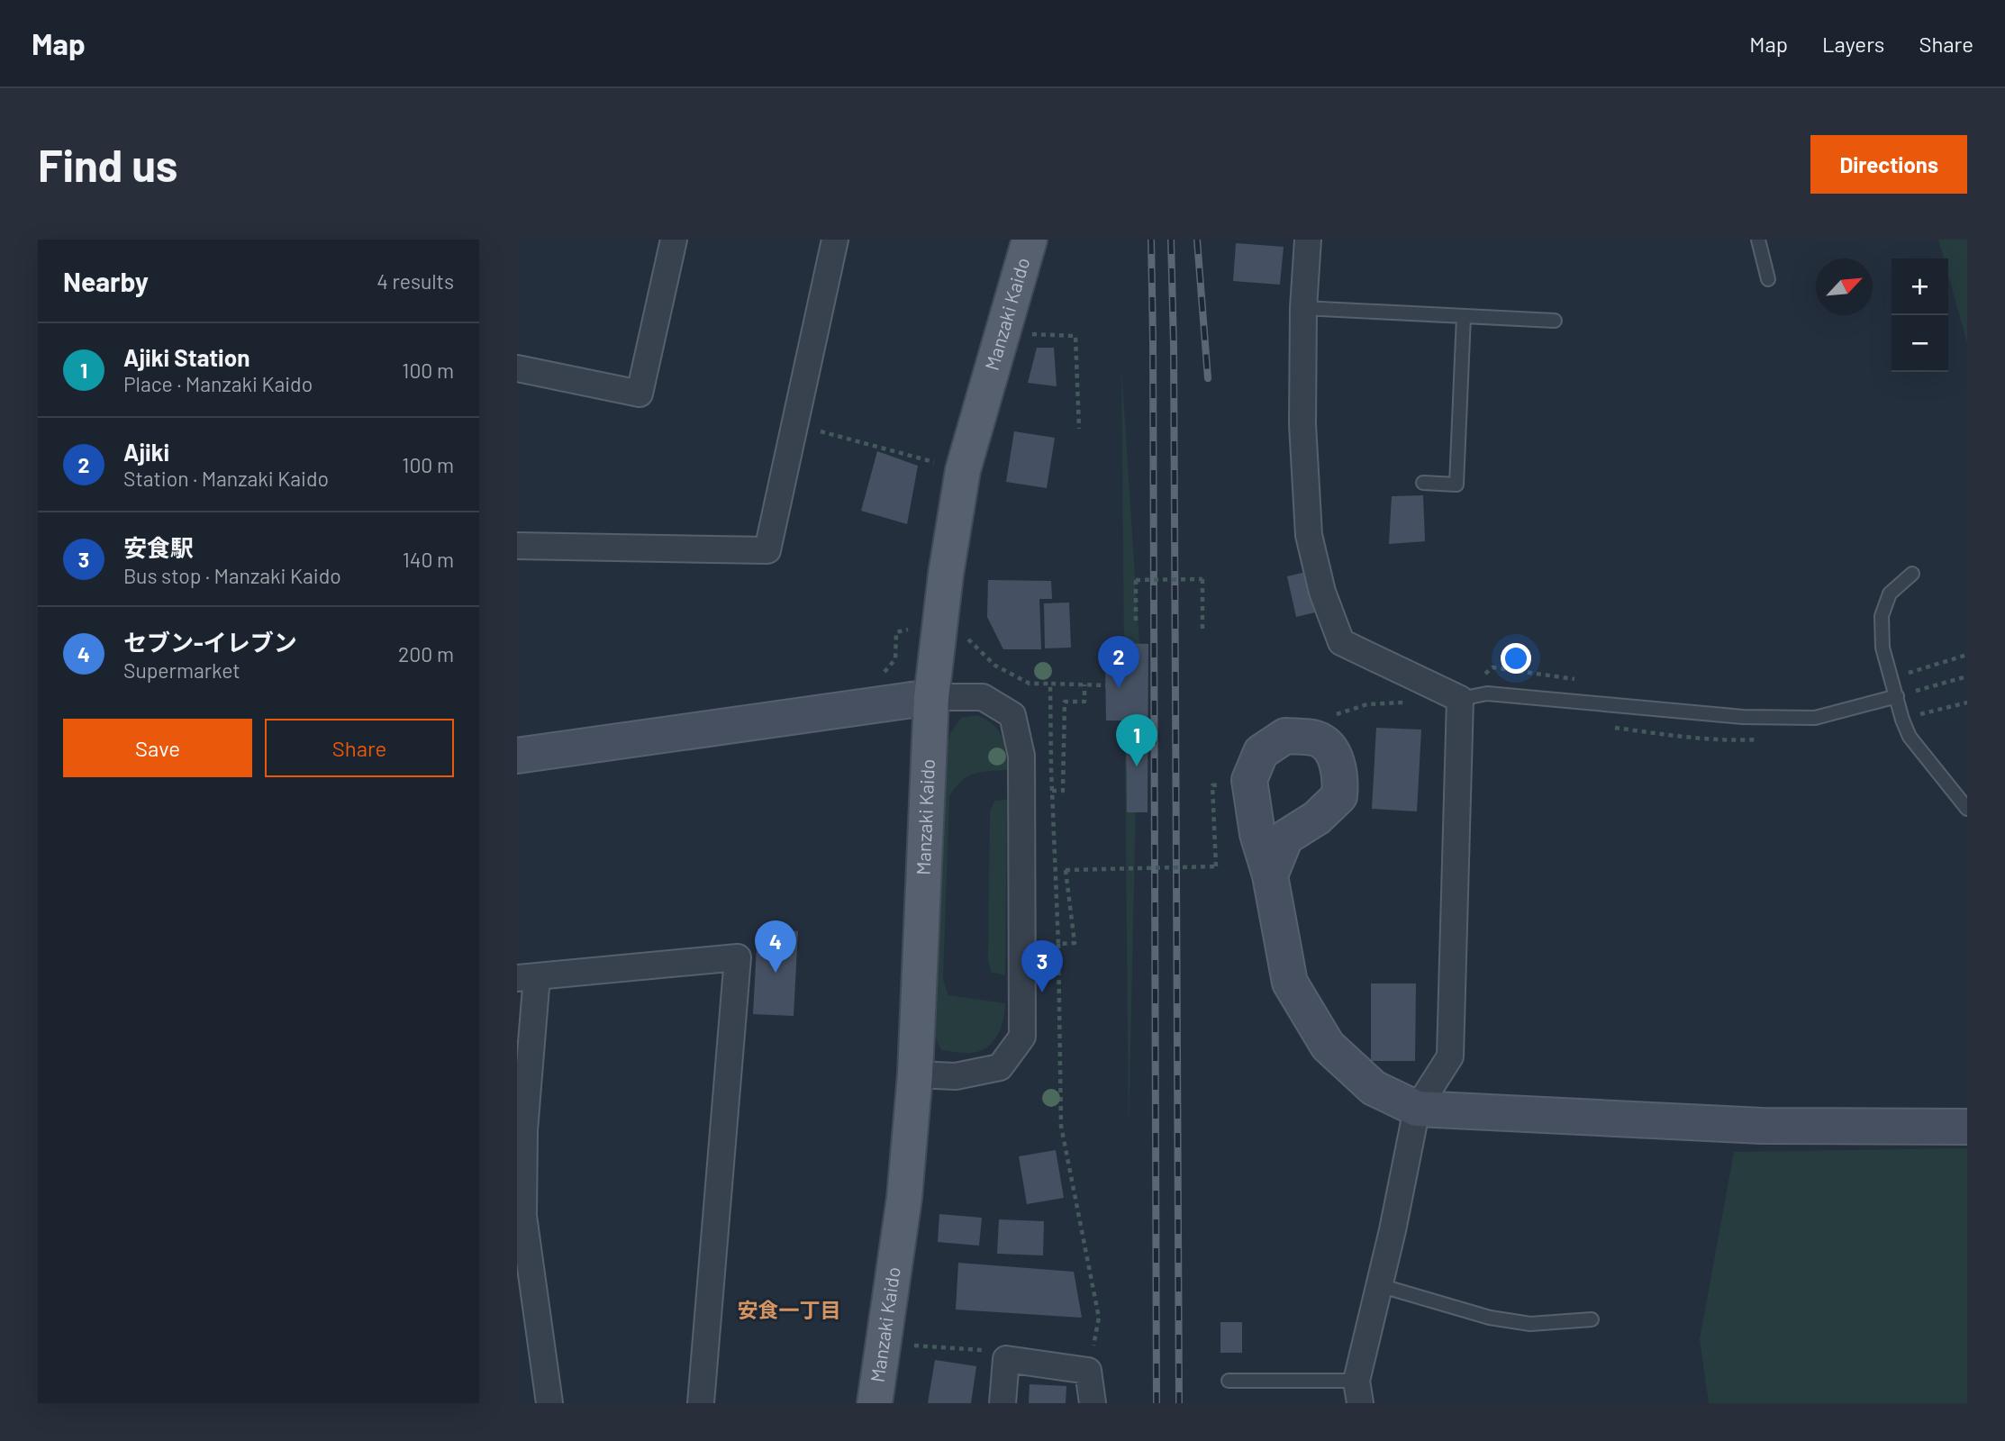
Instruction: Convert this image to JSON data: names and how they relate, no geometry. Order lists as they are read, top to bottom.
{
  "streets": {
    "main road": ["Manzaki Kaido"]
  },
  "districts": ["安食一丁目"],
  "north": "top right",
  "page": {
    "header": "Map",
    "nav": ["Map", "Layers", "Share"],
    "buttons": [
      "Directions",
      ["Save", "Share"]
    ],
    "title": "Find us",
    "heading": ["Nearby", "4 results"],
    "map_buttons": ["+", "−"],
    "list": [
      {
        "mark": "1",
        "name": "Ajiki Station",
        "note": "Place · Manzaki Kaido",
        "value": "100 m"
      },
      {
        "mark": "2",
        "name": "Ajiki",
        "note": "Station · Manzaki Kaido",
        "value": "100 m"
      },
      {
        "mark": "3",
        "name": "安食駅",
        "note": "Bus stop · Manzaki Kaido",
        "value": "140 m"
      },
      {
        "mark": "4",
        "name": "セブン-イレブン",
        "note": "Supermarket",
        "value": "200 m"
      }
    ],
    "pins": [
      "2",
      "1",
      "4",
      "3"
    ]
  }
}
